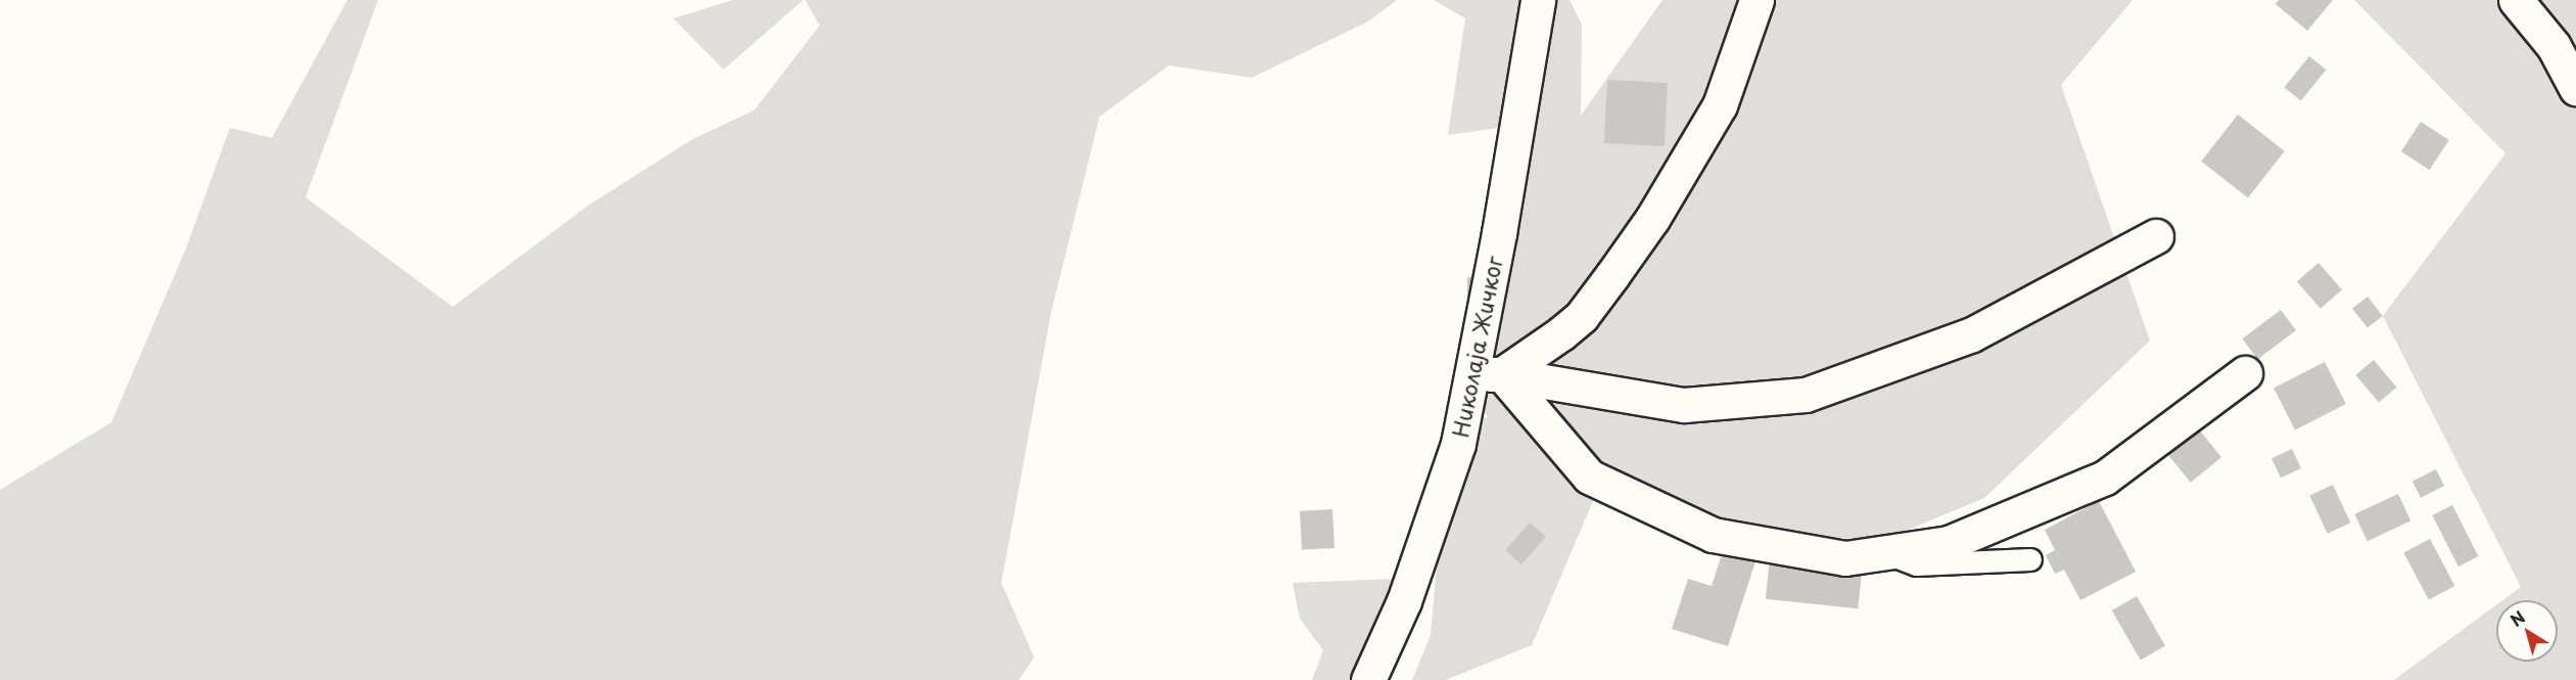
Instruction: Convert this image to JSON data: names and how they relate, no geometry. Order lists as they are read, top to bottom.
{
  "streets": {
    "street": ["Николаја Жичког"]
  },
  "north": "top left"
}
